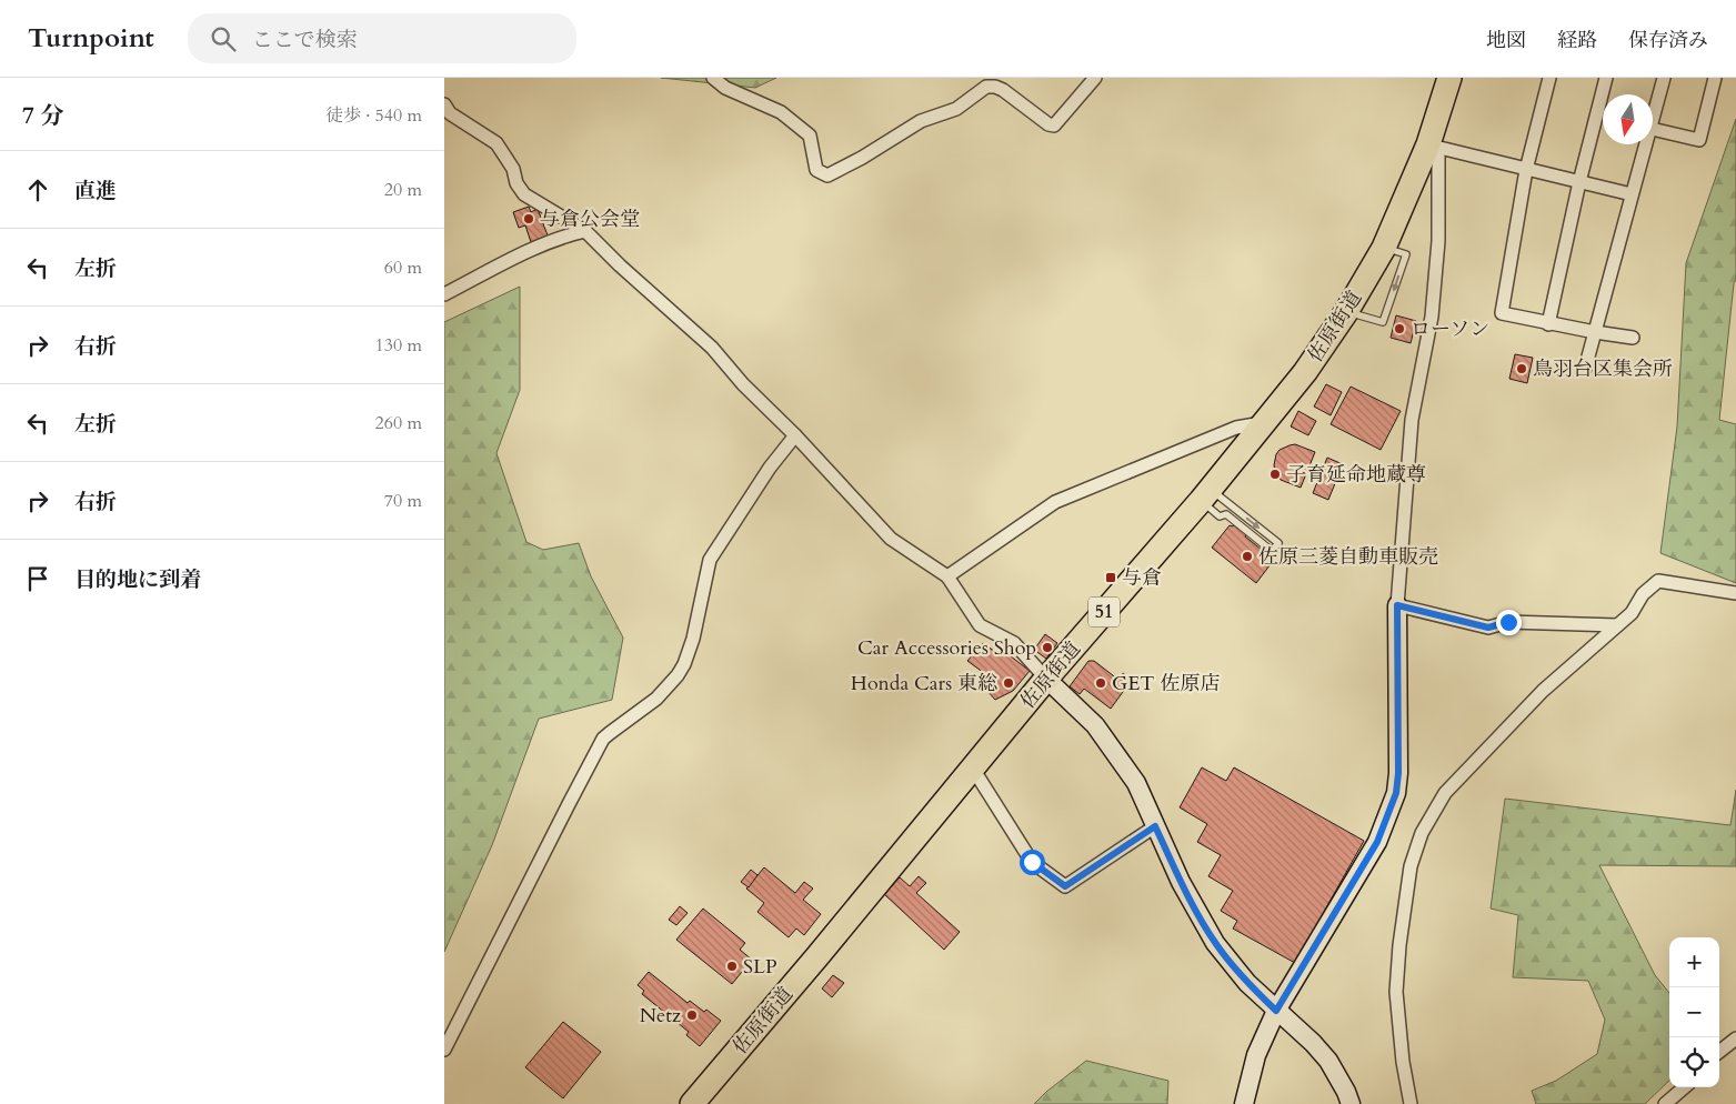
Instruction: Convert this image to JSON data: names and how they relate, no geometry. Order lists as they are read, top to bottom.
{
  "streets": {
    "highway": ["佐原街道", "51"]
  },
  "places": {
    "other": [
      "与倉公会堂",
      "ローソン",
      "鳥羽台区集会所",
      "子育延命地蔵尊",
      "佐原三菱自動車販売",
      "Car Accessories Shop",
      "Honda Cars 東総",
      "GET 佐原店",
      "SLP",
      "Netz"
    ],
    "transit": ["与倉"]
  },
  "north": "bottom",
  "page": {
    "header": "Turnpoint",
    "search": "ここで検索",
    "nav": ["地図", "経路", "保存済み"],
    "heading": ["7 分", "徒歩 · 540 m"],
    "list": [
      ["直進", "20 m"],
      ["左折", "60 m"],
      ["右折", "130 m"],
      ["左折", "260 m"],
      ["右折", "70 m"],
      "目的地に到着"
    ],
    "map_buttons": ["+", "−"]
  }
}
